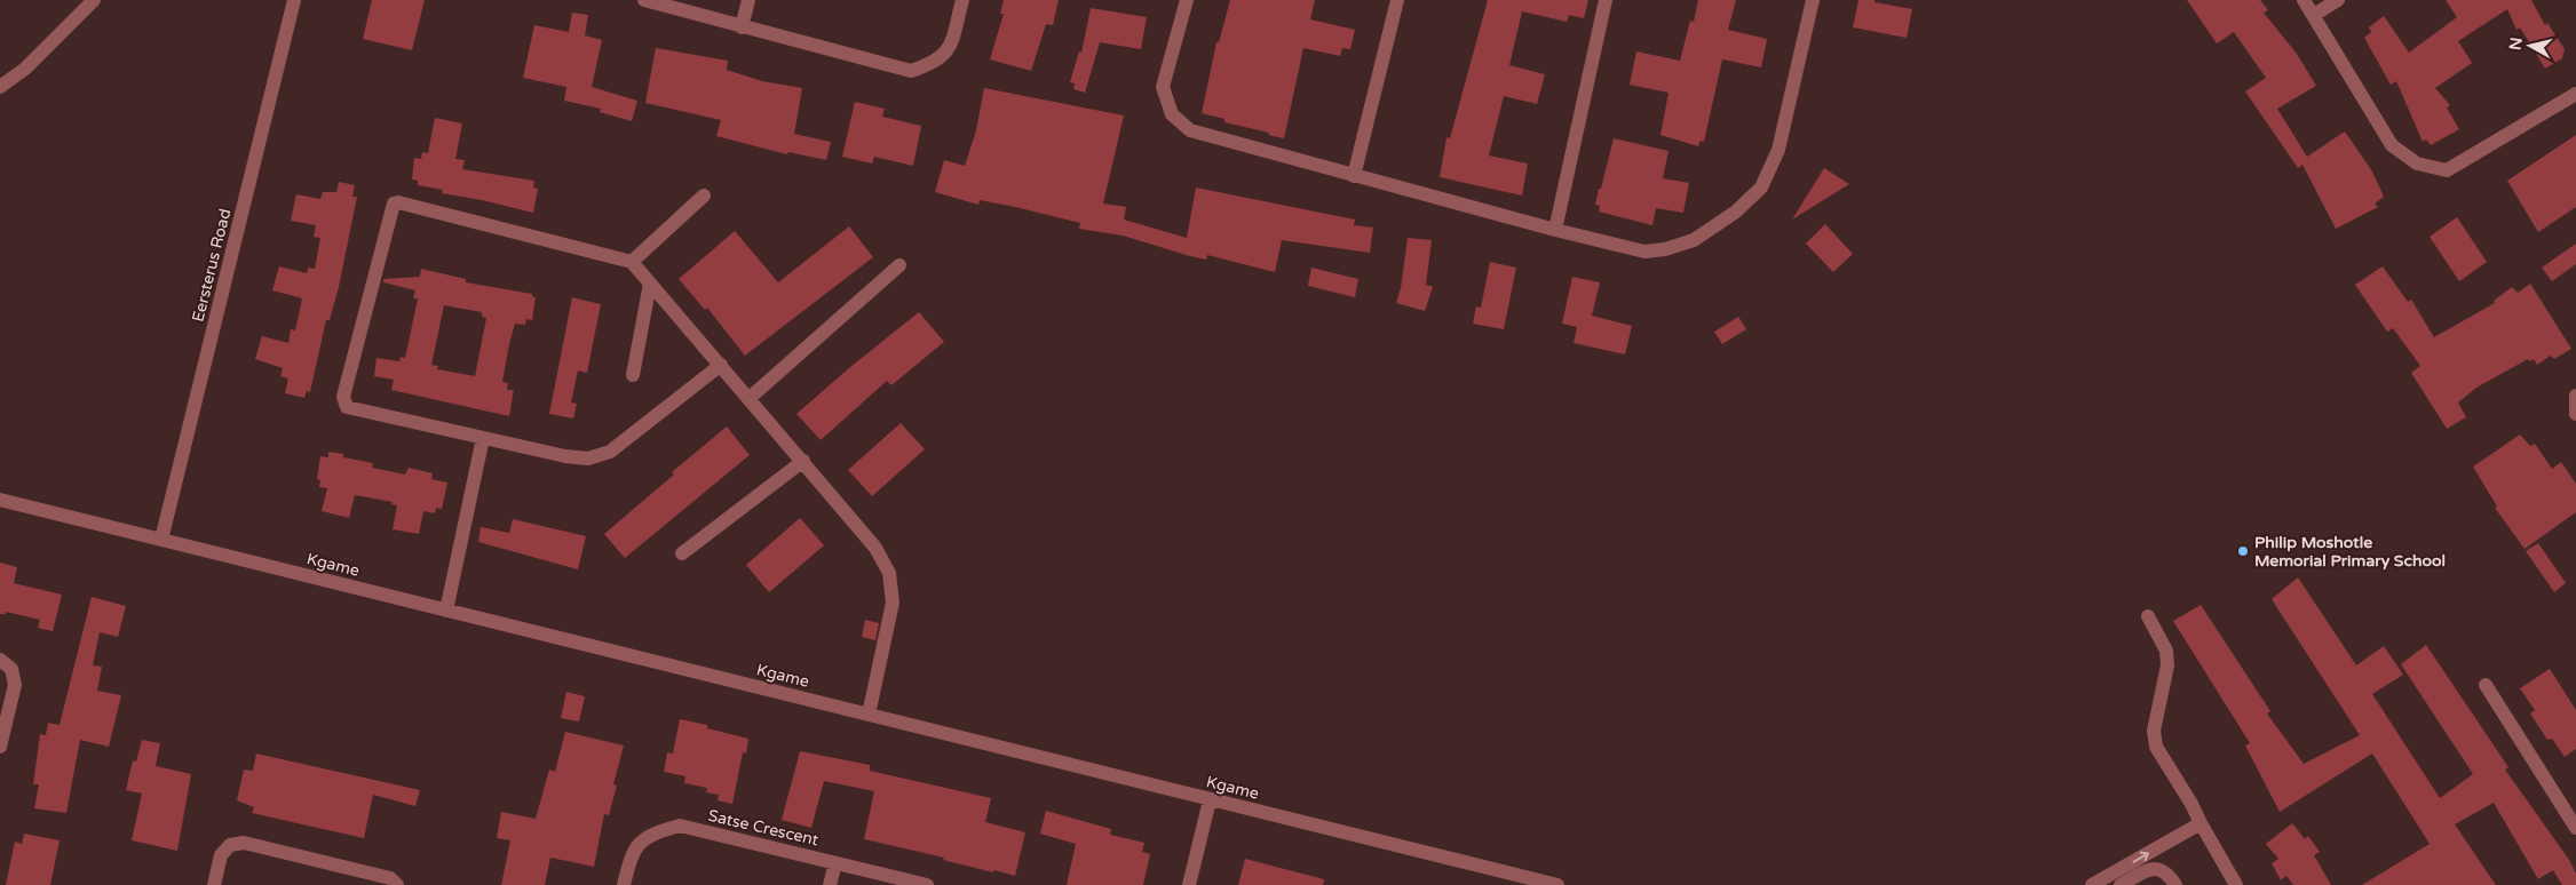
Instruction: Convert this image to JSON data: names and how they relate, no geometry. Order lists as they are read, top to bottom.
{
  "streets": {
    "street": ["Eersterus Road", "Kgame", "Satse Crescent"]
  },
  "crossings": [
    ["Eersterus Road", "Kgame"]
  ],
  "places": ["Philip Moshotle Memorial Primary School"],
  "north": "left"
}
